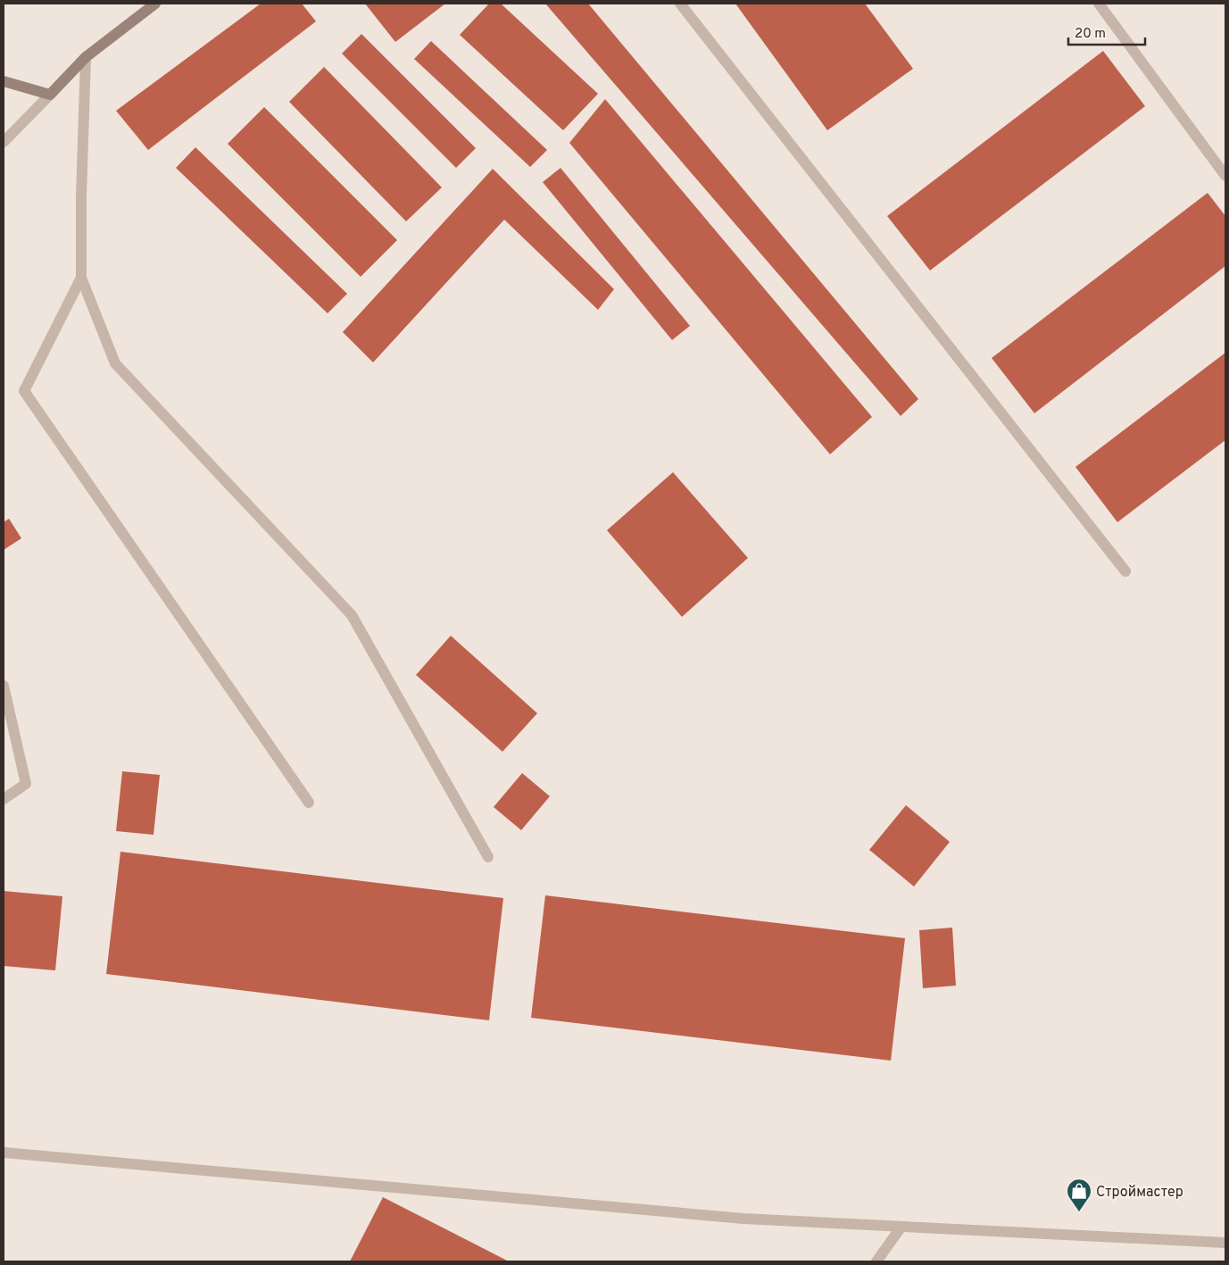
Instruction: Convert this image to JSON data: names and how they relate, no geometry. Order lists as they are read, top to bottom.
{
  "places": {
    "shop": ["Строймастер"]
  },
  "scale_bar": "20 m"
}
